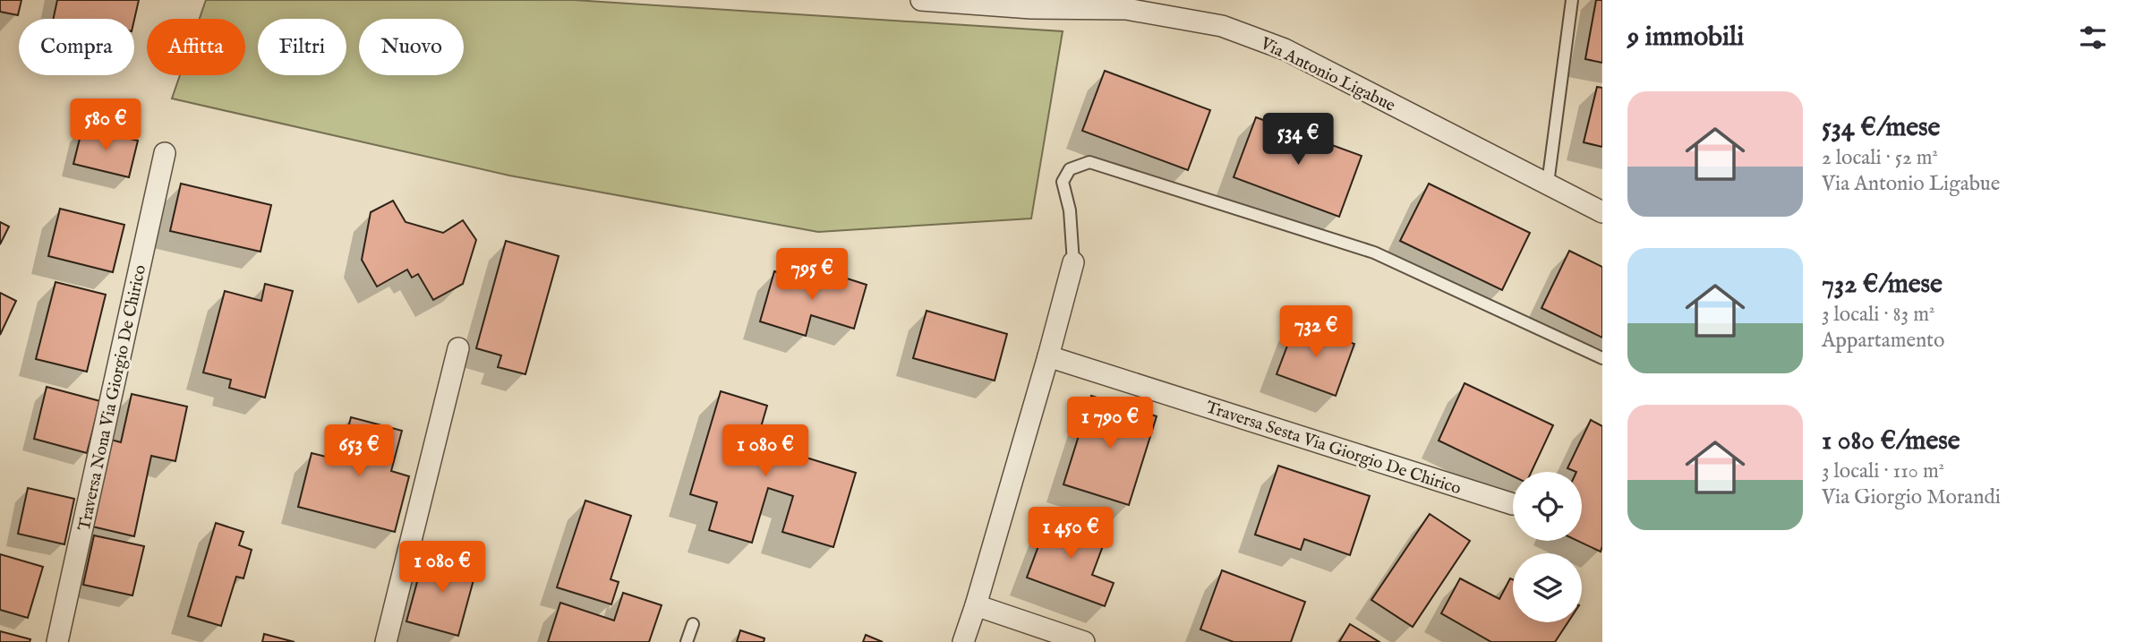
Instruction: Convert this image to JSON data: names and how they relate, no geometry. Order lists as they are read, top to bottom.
{
  "streets": {
    "street": ["Via Antonio Ligabue", "Traversa Nona Via Giorgio De Chirico", "Traversa Sesta Via Giorgio De Chirico"]
  },
  "page": {
    "heading": "9 immobili",
    "chip": [
      "Compra",
      "Affitta",
      "Filtri",
      "Nuovo"
    ],
    "list": [
      {
        "name": "534 €/mese",
        "note": "2 locali · 52 m² · Via Antonio Ligabue"
      },
      {
        "name": "732 €/mese",
        "note": "3 locali · 83 m² · Appartamento"
      },
      {
        "name": "1 080 €/mese",
        "note": "3 locali · 110 m² · Via Giorgio Morandi"
      }
    ],
    "price": [
      "580 €",
      "534 €",
      "795 €",
      "732 €",
      "1 790 €",
      "653 €",
      "1 080 €",
      "1 450 €",
      "1 080 €"
    ]
  }
}
